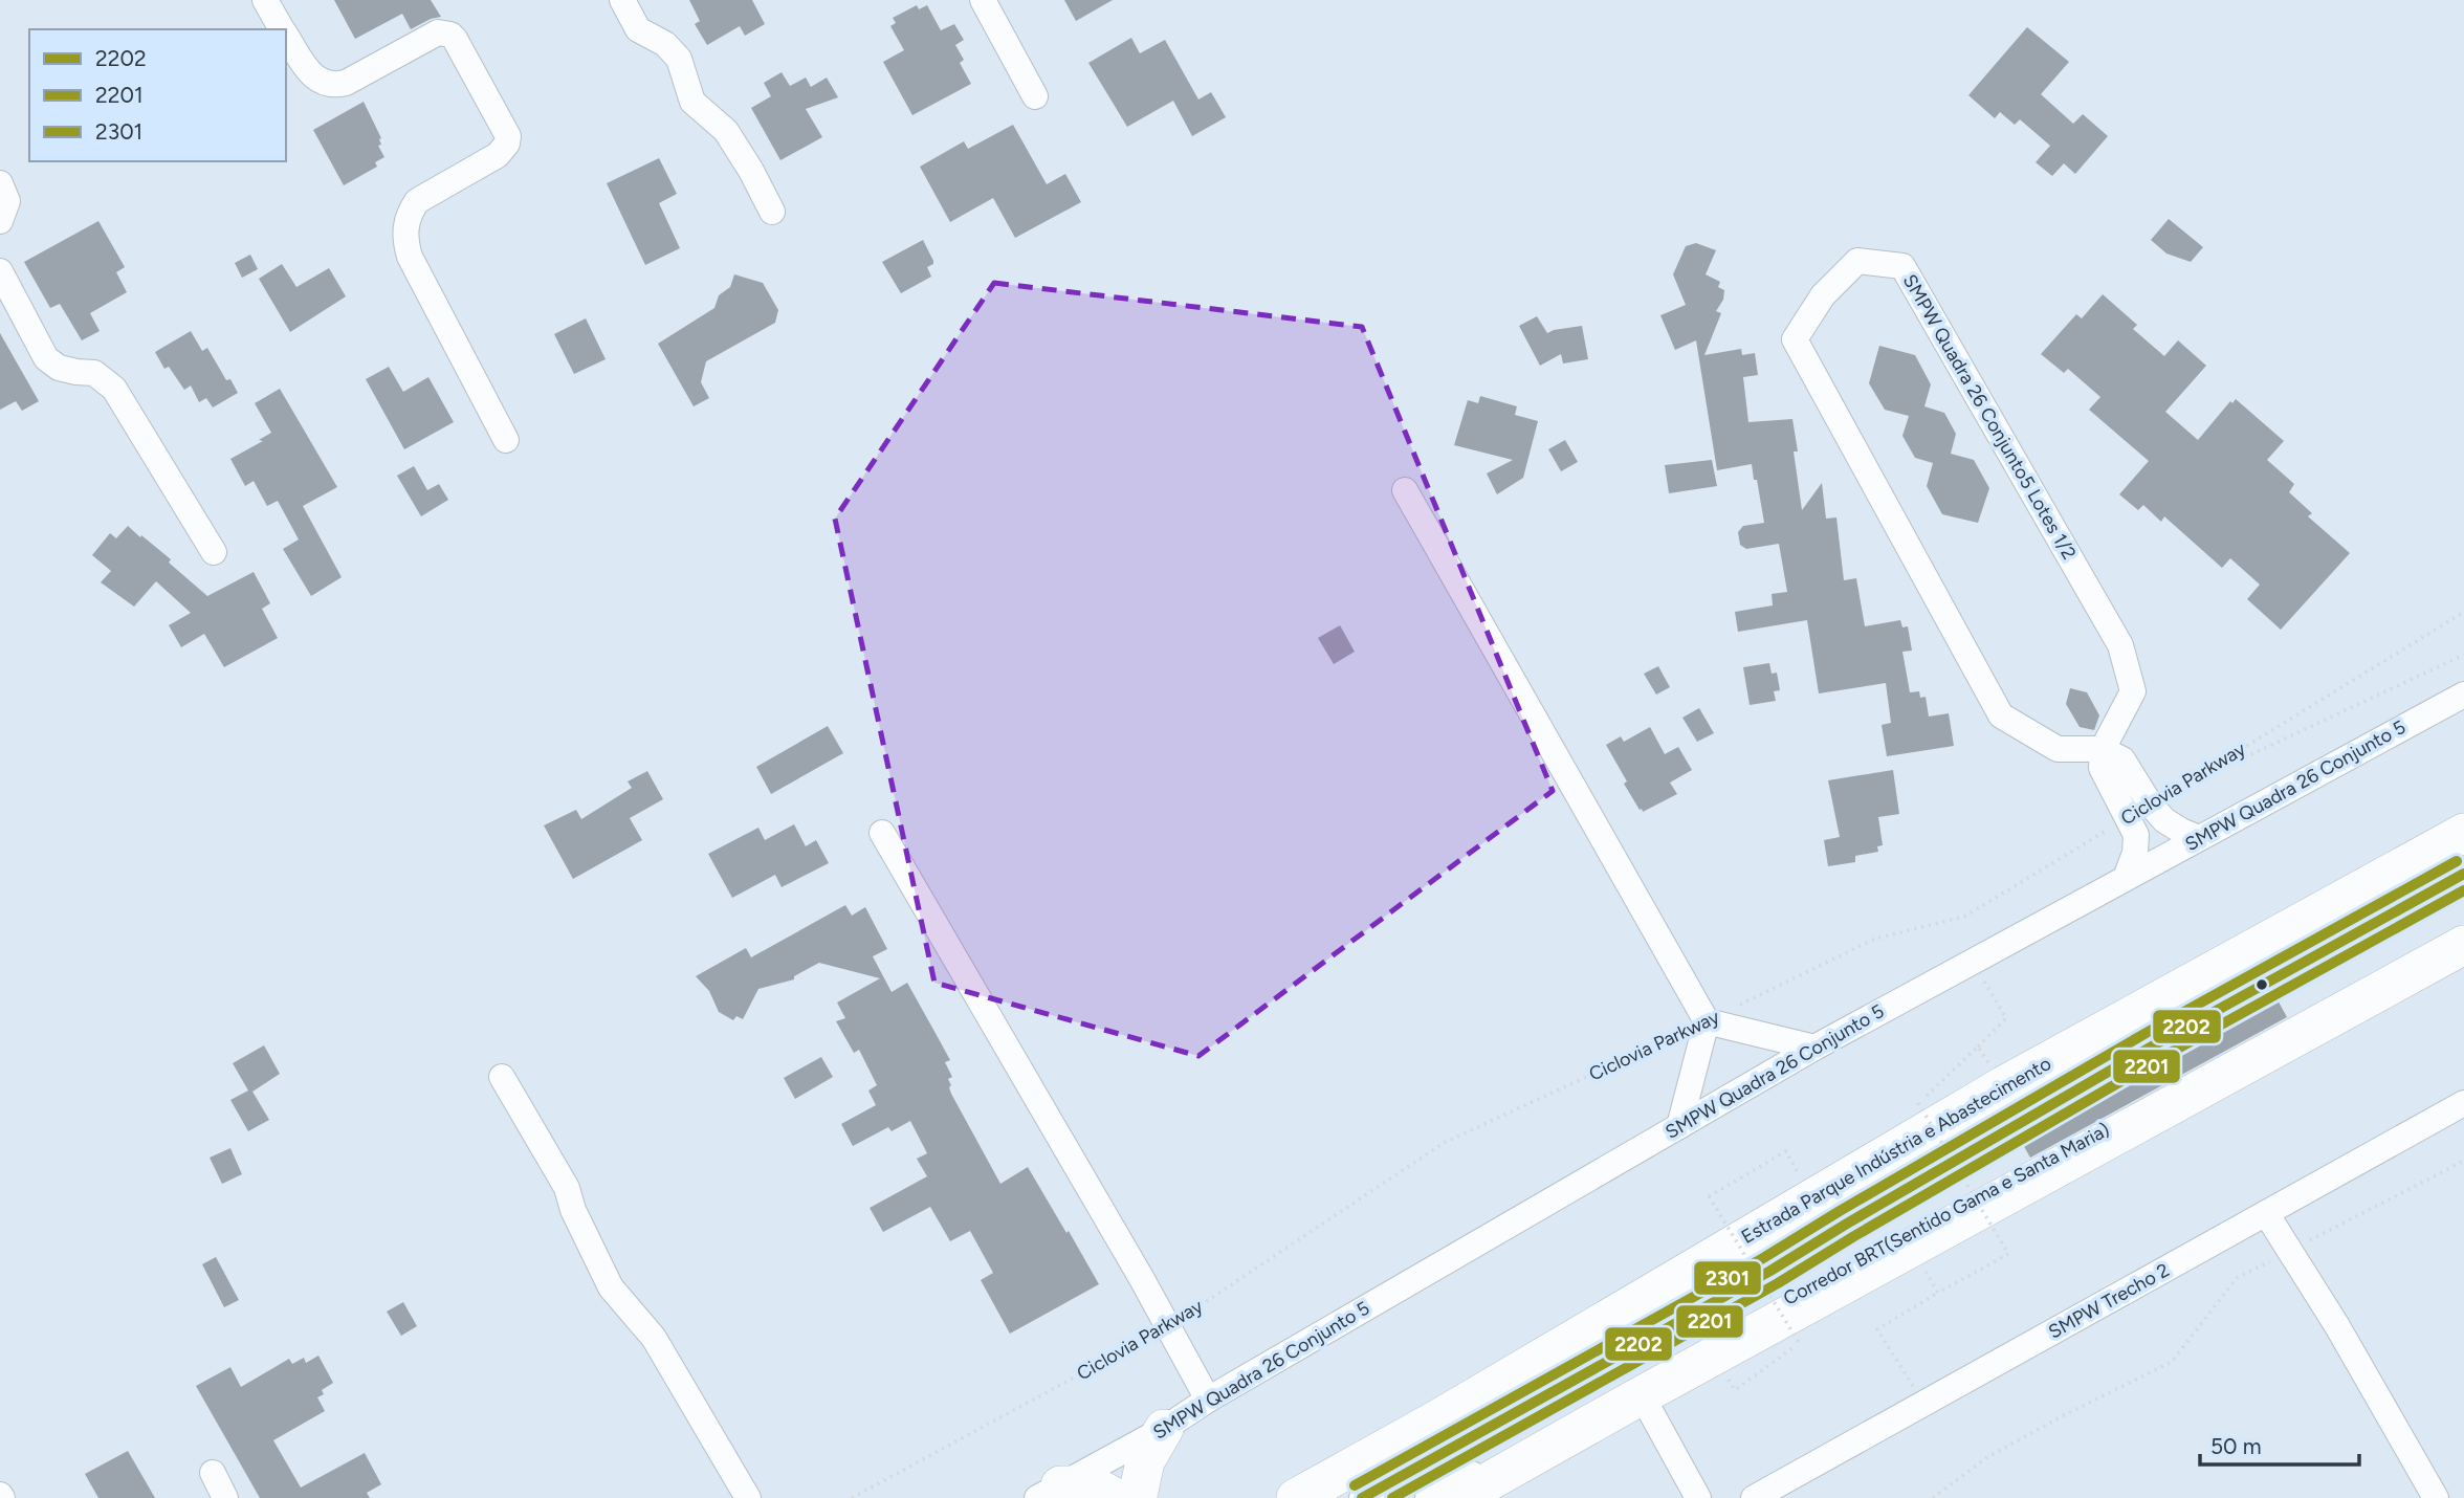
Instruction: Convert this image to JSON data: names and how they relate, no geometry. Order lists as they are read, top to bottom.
{
  "streets": {
    "highway": ["Estrada Parque Indústria e Abastecimento"],
    "street": [
      "SMPW Quadra 26 Conjunto5 Lotes 1/2",
      "SMPW Quadra 26 Conjunto 5",
      "Corredor BRT(Sentido Gama e Santa Maria)",
      "SMPW Trecho 2"
    ],
    "path": ["Ciclovia Parkway"]
  },
  "lines": ["transit line 2301", "transit line 2202", "transit line 2201"],
  "legend": ["2202", "2201", "2301"],
  "scale_bar": "50 m"
}
